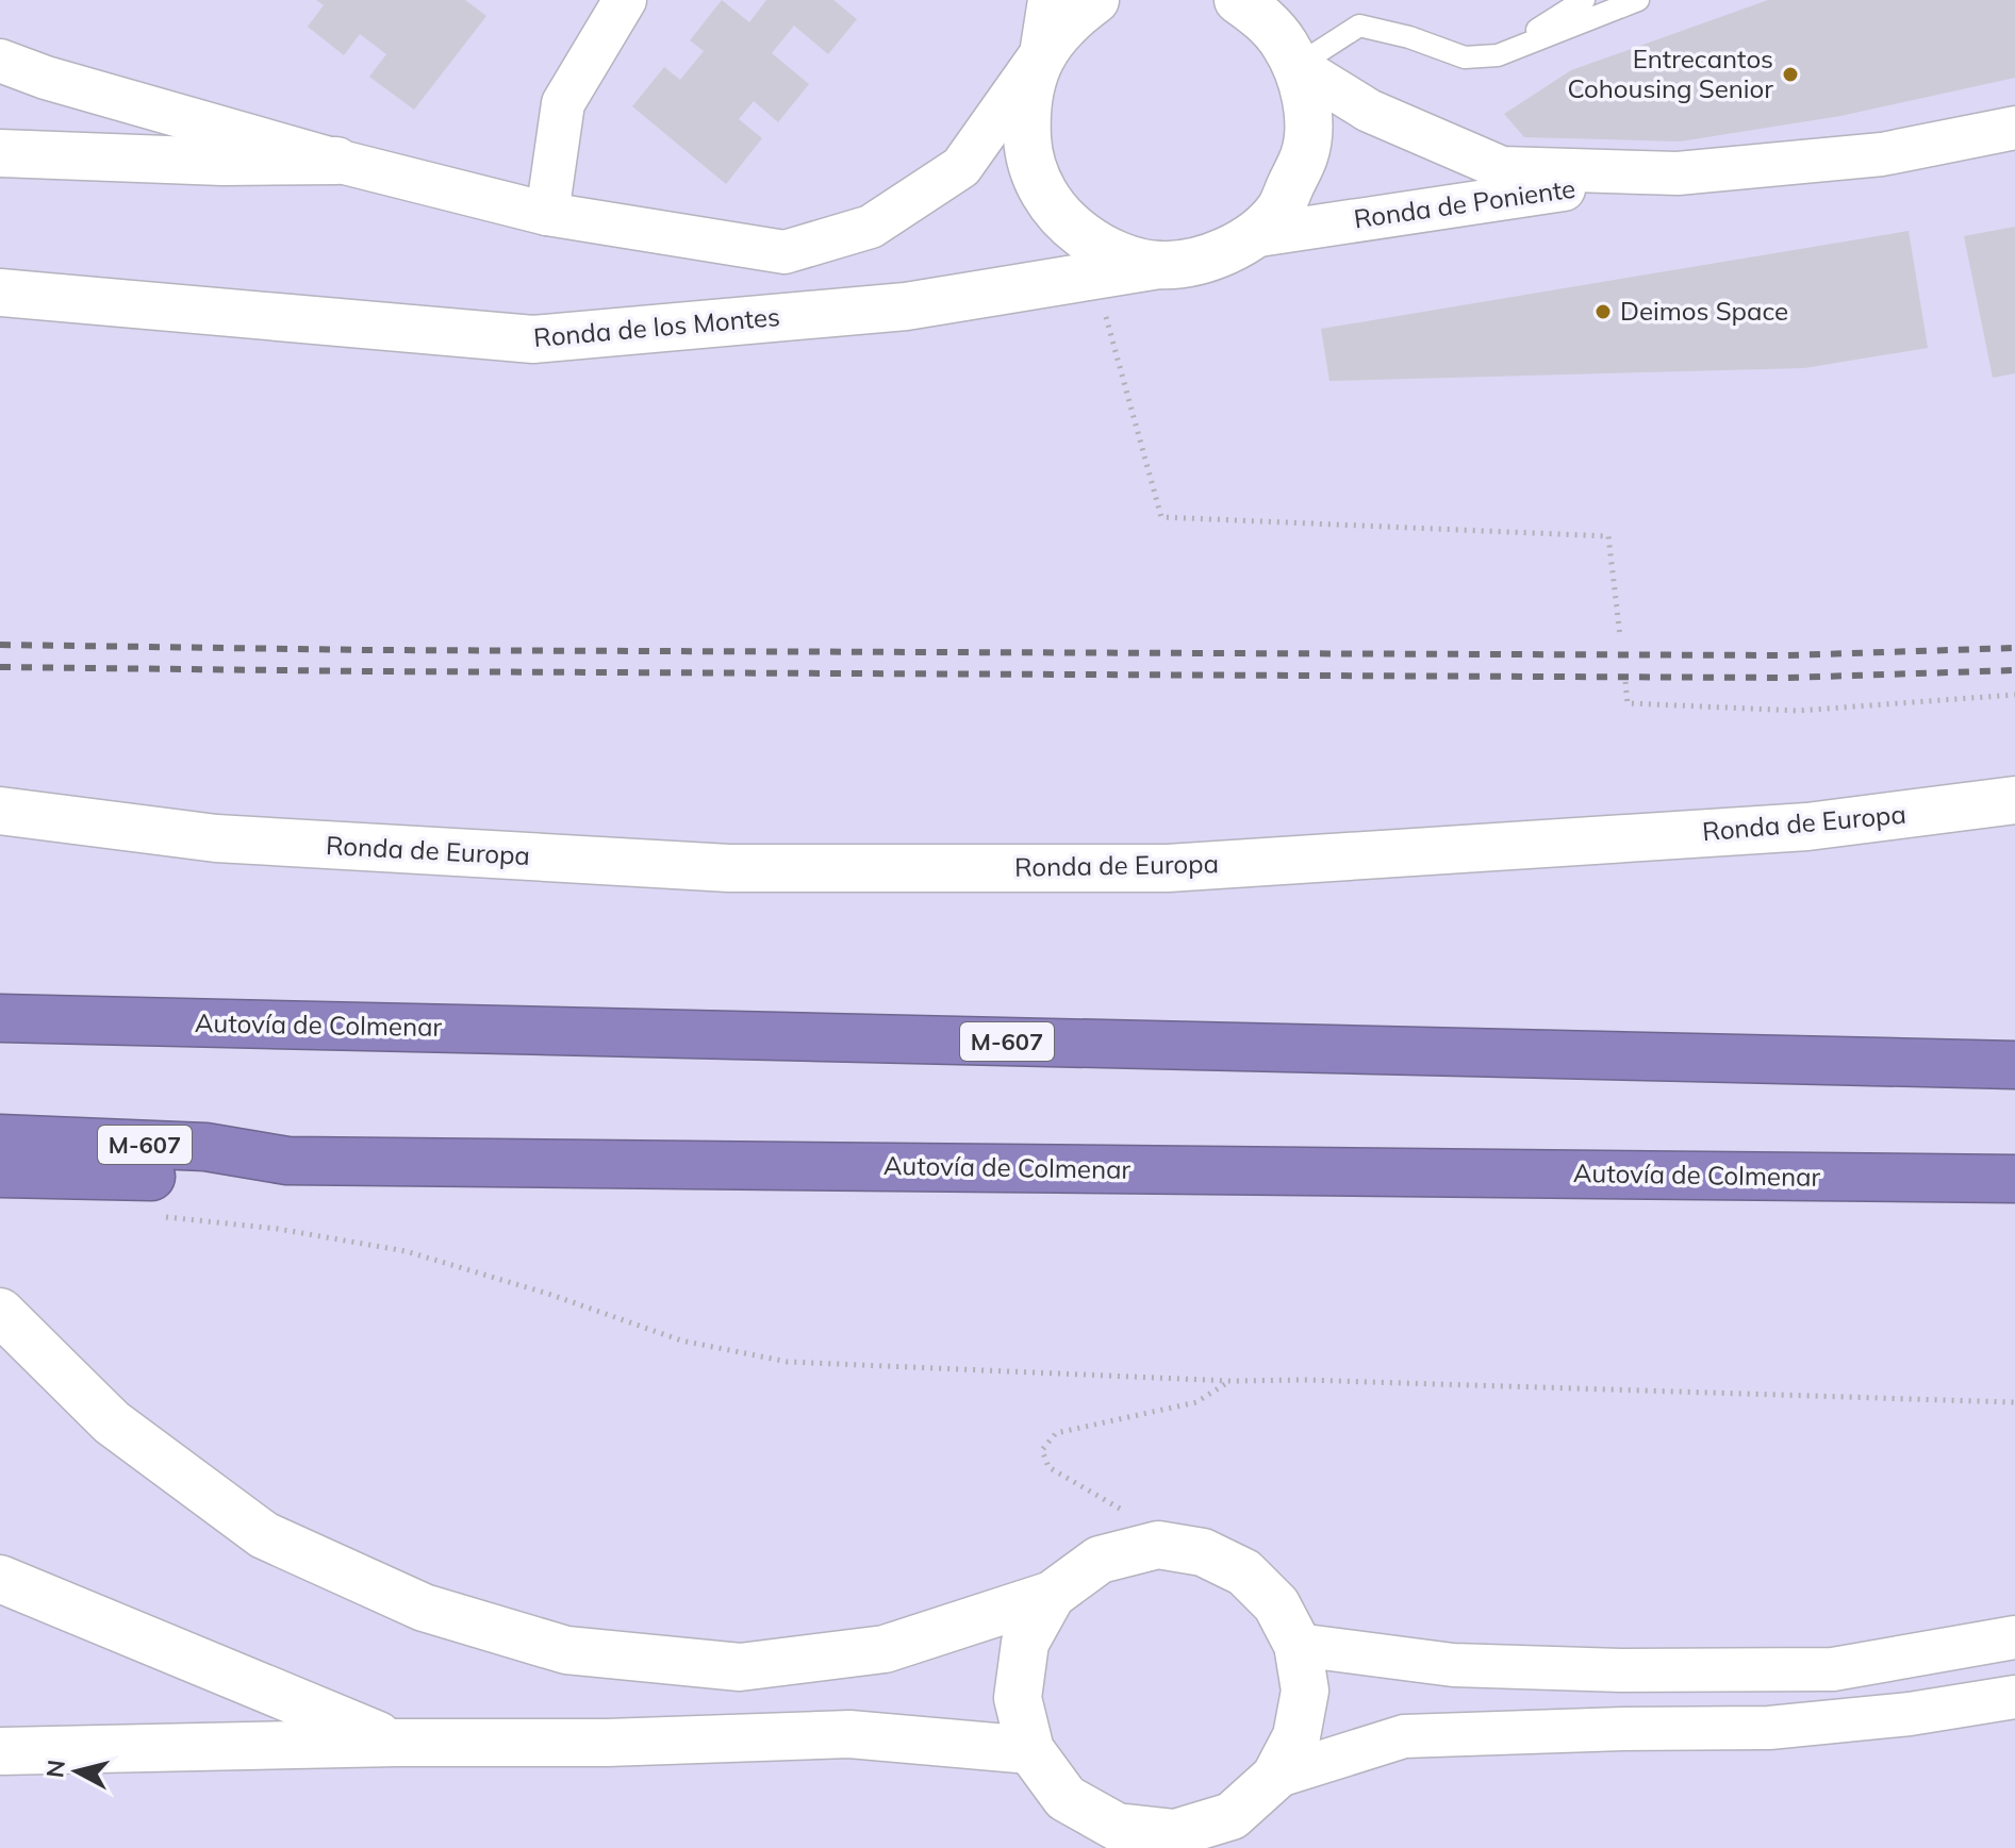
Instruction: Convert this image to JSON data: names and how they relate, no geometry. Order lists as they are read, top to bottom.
{
  "streets": {
    "highway": ["Autovía de Colmenar", "M-607"],
    "street": ["Ronda de Poniente", "Ronda de los Montes", "Ronda de Europa"]
  },
  "crossings": [
    ["Ronda de Poniente", "Ronda de los Montes"]
  ],
  "places": ["Entrecantos Cohousing Senior", "Deimos Space"],
  "north": "left"
}
